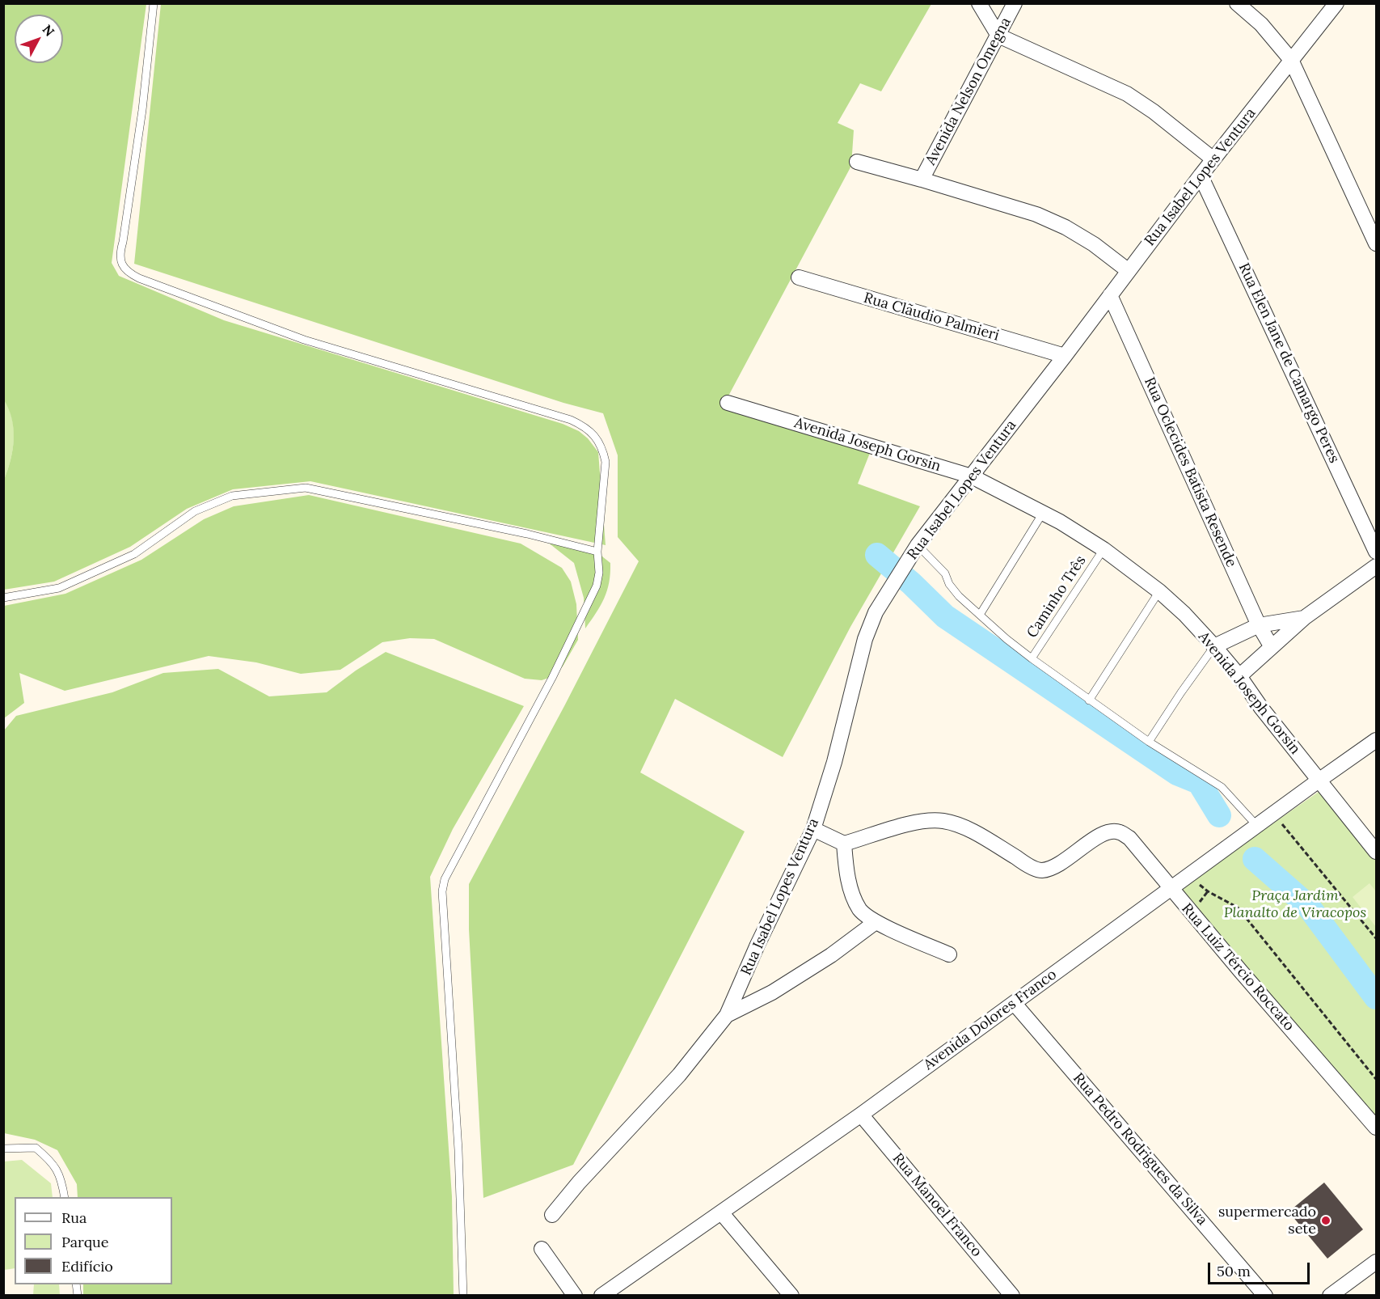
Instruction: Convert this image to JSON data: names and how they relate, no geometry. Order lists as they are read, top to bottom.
{
  "streets": {
    "street": [
      "Avenida Nelson Omegna",
      "Rua Isabel Lopes Ventura",
      "Rua Clãudio Palmieri",
      "Rua Elen Jane de Camargo Peres",
      "Avenida Joseph Gorsin",
      "Rua Oclecides Batista Resende",
      "Rua Luiz Tércio Roccato",
      "Avenida Dolores Franco",
      "Rua Pedro Rodrigues da Silva",
      "Rua Manoel Franco"
    ],
    "lane": ["Caminho Três"]
  },
  "crossings": [
    ["Rua Isabel Lopes Ventura", "Rua Clãudio Palmieri"],
    ["Rua Isabel Lopes Ventura", "Rua Elen Jane de Camargo Peres"],
    ["Rua Isabel Lopes Ventura", "Avenida Joseph Gorsin"],
    ["Rua Isabel Lopes Ventura", "Rua Oclecides Batista Resende"],
    ["Avenida Joseph Gorsin", "Caminho Três"],
    ["Avenida Joseph Gorsin", "Avenida Dolores Franco"],
    ["Rua Luiz Tércio Roccato", "Avenida Dolores Franco"],
    ["Avenida Dolores Franco", "Rua Pedro Rodrigues da Silva"],
    ["Avenida Dolores Franco", "Rua Manoel Franco"]
  ],
  "parks": ["Praça Jardim Planalto de Viracopos"],
  "places": ["supermercado sete"],
  "legend": ["Rua", "Parque", "Edifício"],
  "scale_bar": "50 m",
  "north": "top right"
}
